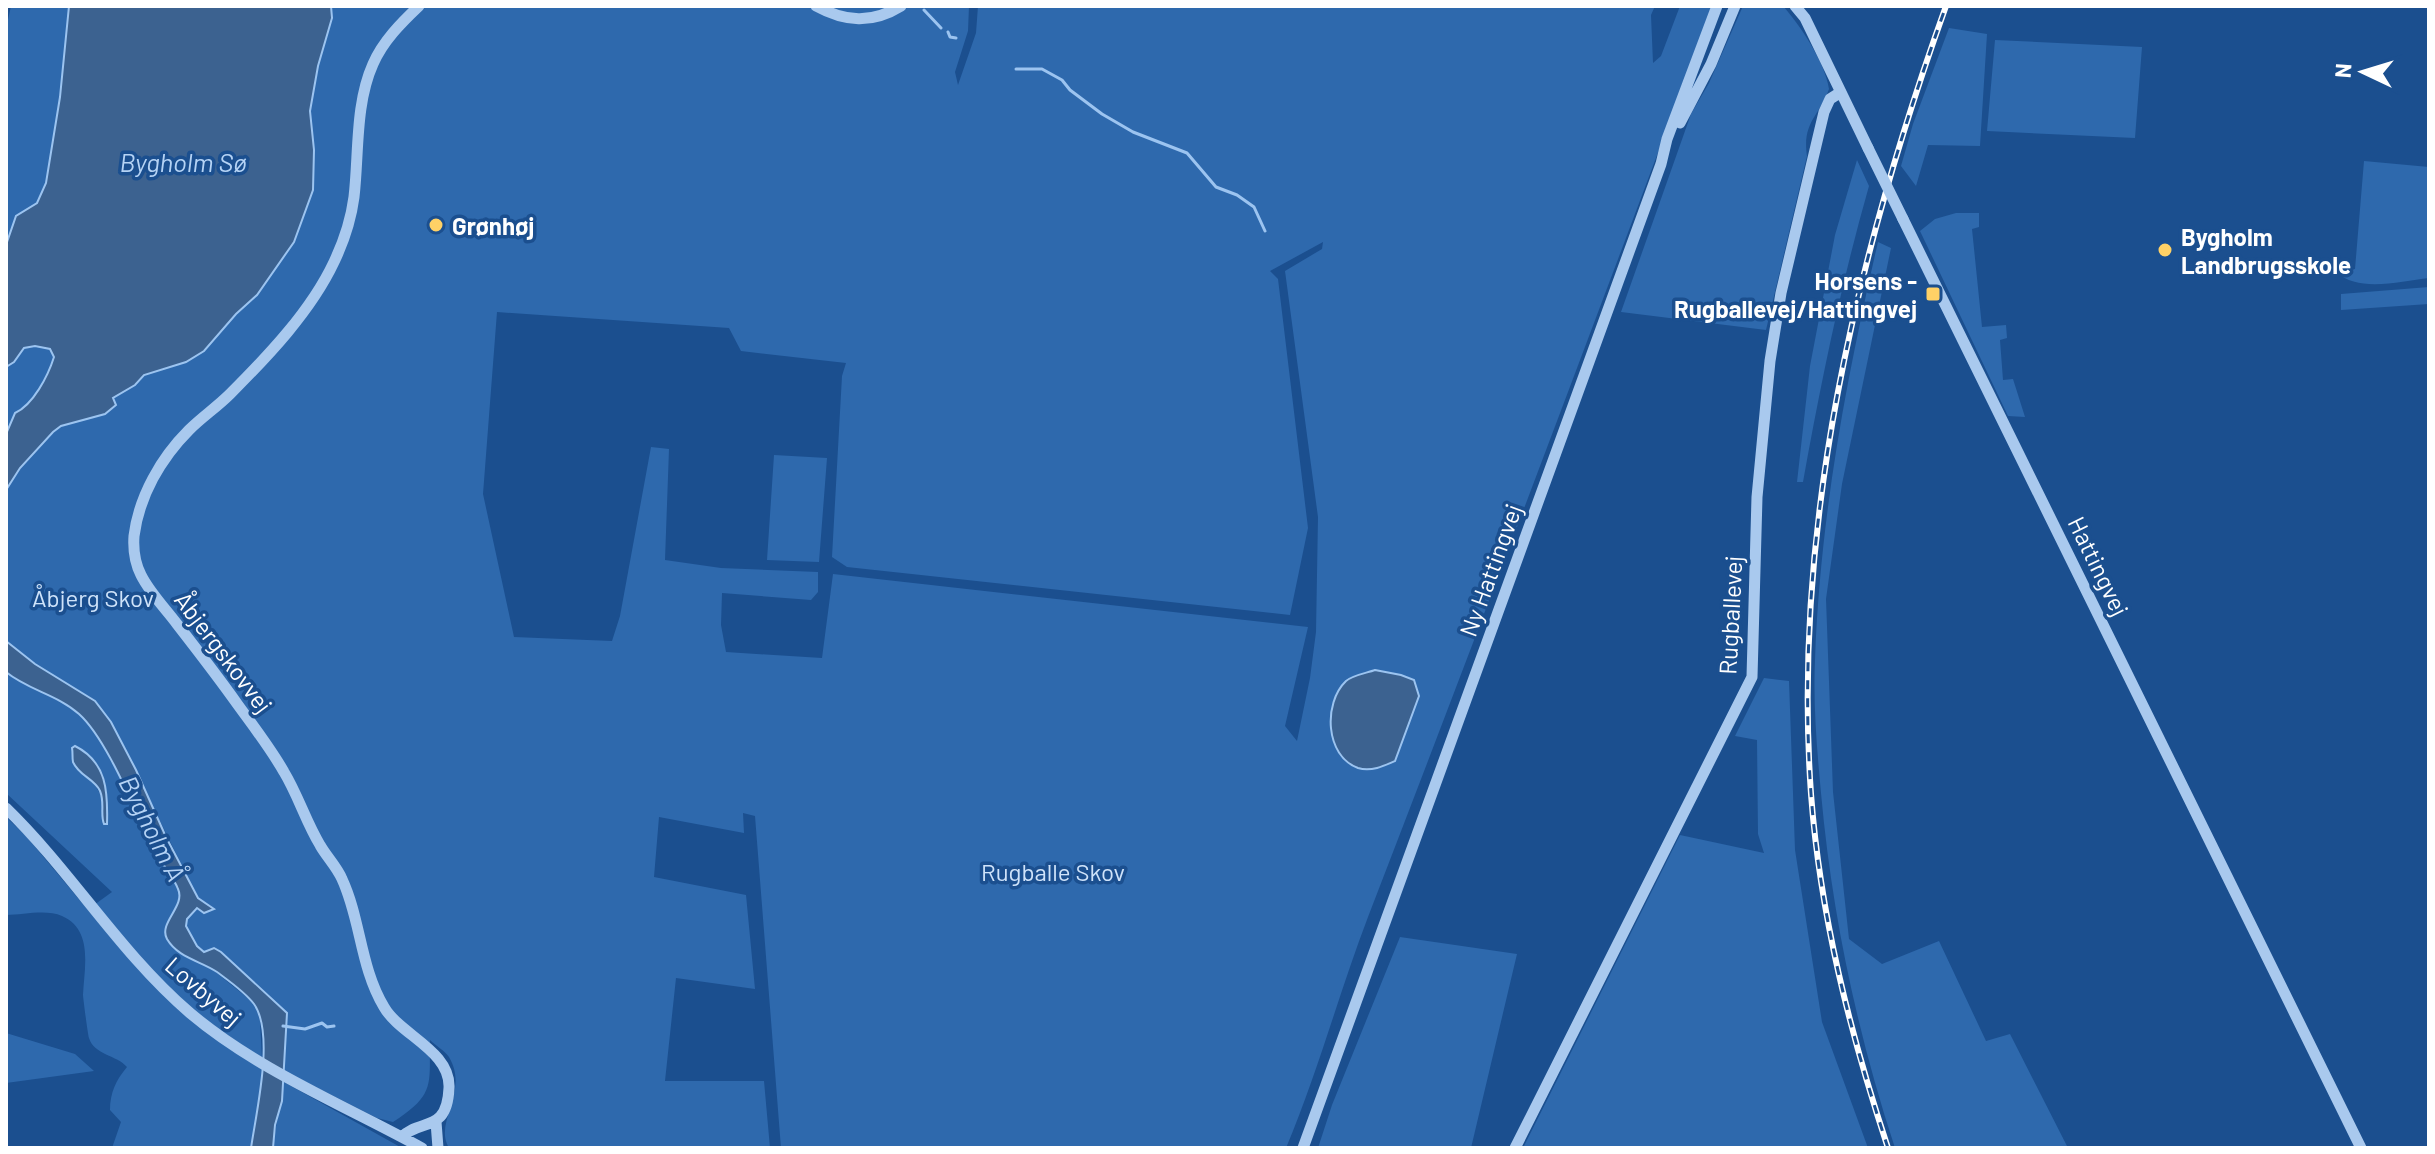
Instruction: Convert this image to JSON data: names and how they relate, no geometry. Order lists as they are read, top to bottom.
{
  "streets": {
    "street": [
      "Hattingvej",
      "Ny Hattingvej",
      "Rugballevej",
      "Åbjergskovvej",
      "Lovbyvej"
    ]
  },
  "crossings": [
    ["Hattingvej", "Rugballevej"]
  ],
  "water": ["Bygholm Sø", "Bygholm Å"],
  "parks": ["Åbjerg Skov", "Rugballe Skov"],
  "places": {
    "other": ["Grønhøj", "Bygholm Landbrugsskole"],
    "transit": ["Horsens - Rugballevej/Hattingvej"]
  },
  "north": "left"
}
